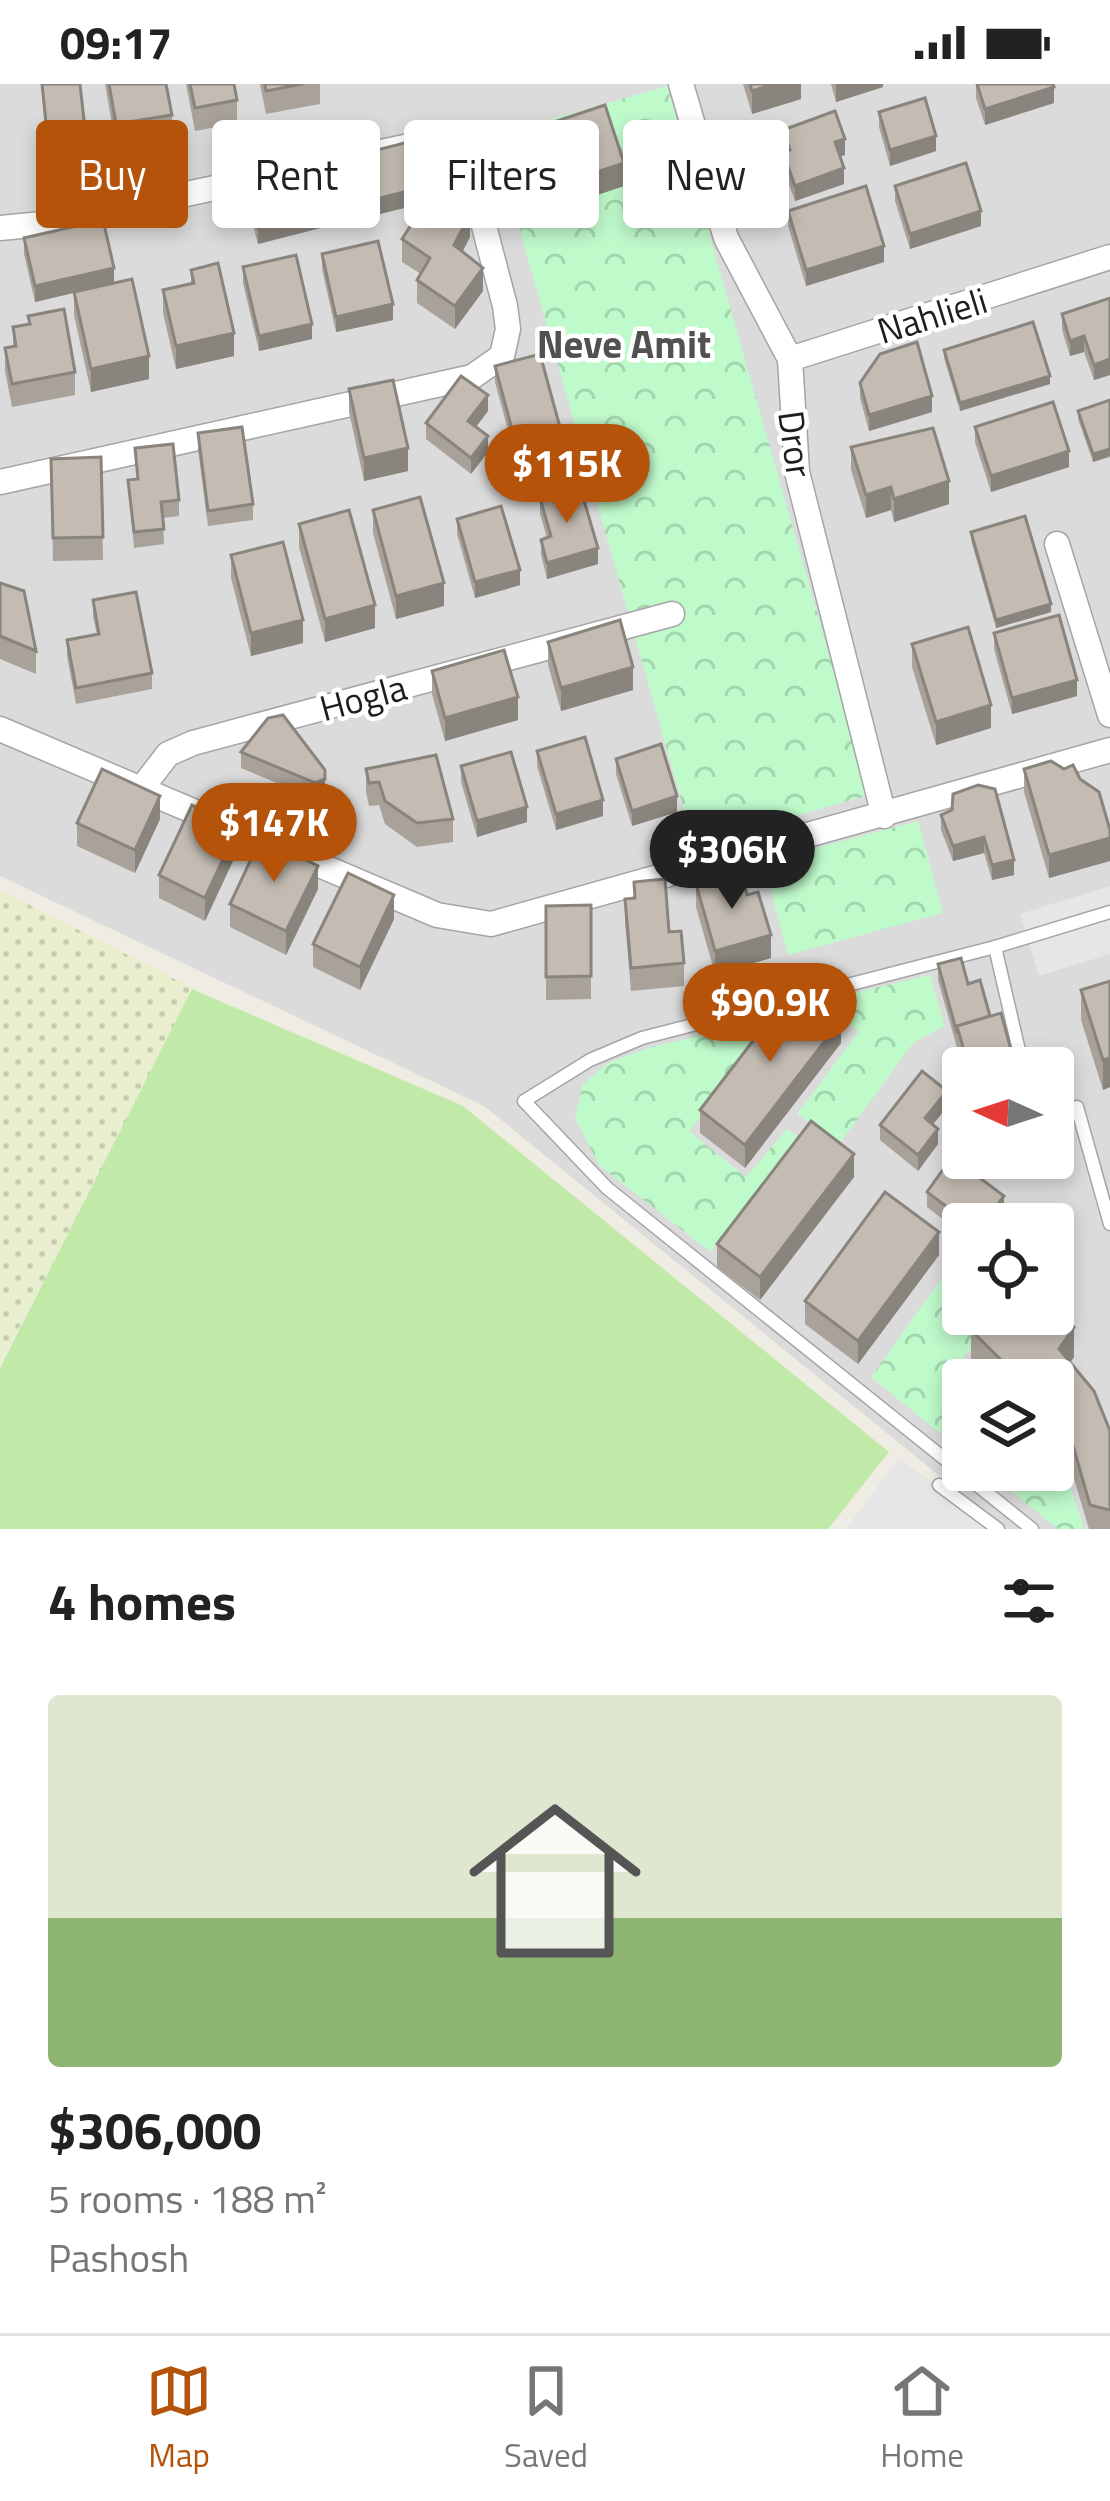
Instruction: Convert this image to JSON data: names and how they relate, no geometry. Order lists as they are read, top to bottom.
{
  "streets": {
    "street": ["Nahlieli", "Dror", "Hogla"]
  },
  "crossings": [
    ["Nahlieli", "Dror"]
  ],
  "districts": ["Neve Amit"],
  "north": "left",
  "page": {
    "status": "09:17",
    "chip": [
      "Buy",
      "Rent",
      "Filters",
      "New"
    ],
    "price": [
      "$115K",
      "$147K",
      "$306K",
      "$90.9K"
    ],
    "heading": "4 homes",
    "list": [
      {
        "name": "$306,000",
        "note": "5 rooms · 188 m² · Pashosh"
      }
    ],
    "tabs": ["Map", "Saved", "Home"]
  }
}
